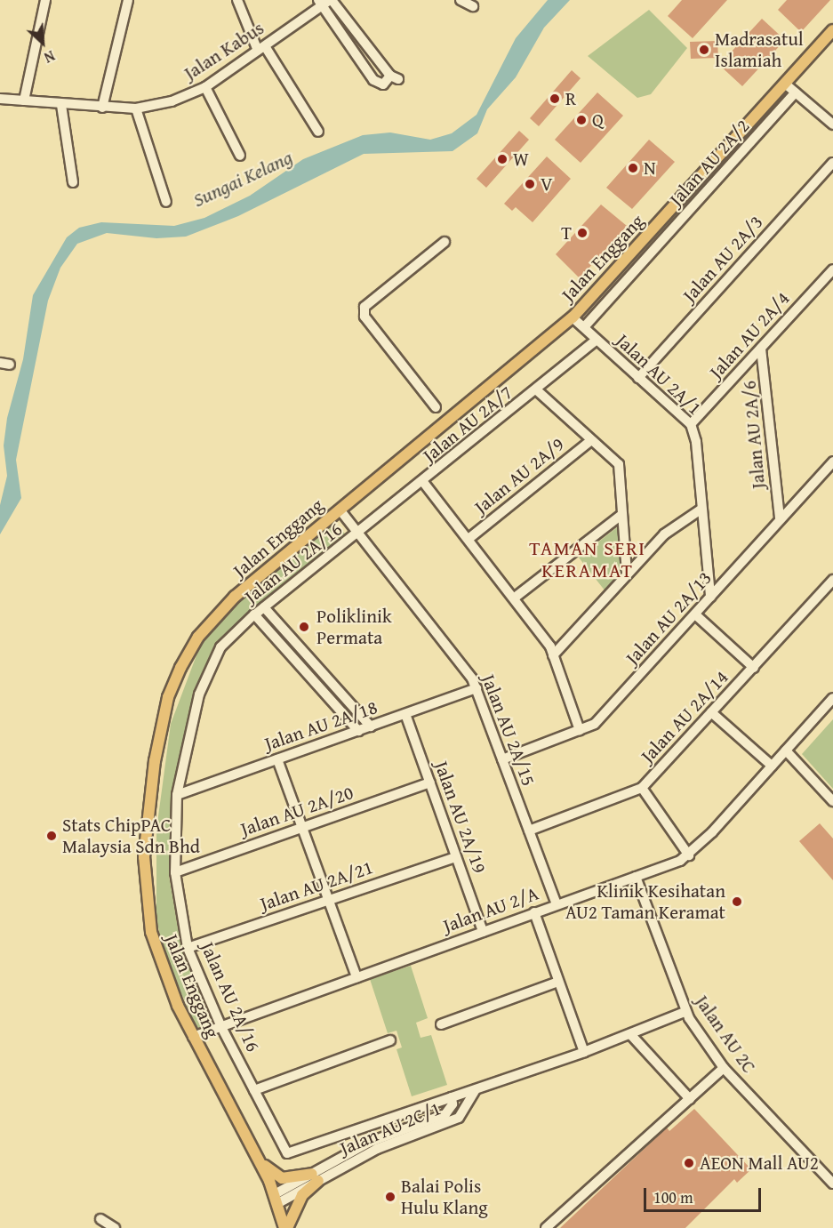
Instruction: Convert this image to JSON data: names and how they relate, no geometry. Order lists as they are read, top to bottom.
{
  "streets": {
    "main road": ["Jalan Enggang"],
    "street": [
      "Jalan Kabus",
      "Jalan AU 2A/2",
      "Jalan AU 2A/3",
      "Jalan AU 2A/4",
      "Jalan AU 2A/1",
      "Jalan AU 2A/7",
      "Jalan AU 2A/6",
      "Jalan AU 2A/9",
      "Jalan AU 2A/16",
      "Jalan AU 2A/13",
      "Jalan AU 2A/14",
      "Jalan AU 2A/18",
      "Jalan AU 2A/15",
      "Jalan AU 2A/20",
      "Jalan AU 2A/19",
      "Jalan AU 2A/21",
      "Jalan AU 2/A",
      "Jalan AU 2C",
      "Jalan AU 2C/1"
    ]
  },
  "crossings": [
    ["Jalan AU 2A/2", "Jalan AU 2A/1"],
    ["Jalan Enggang", "Jalan AU 2A/1"],
    ["Jalan Enggang", "Jalan AU 2A/15"],
    ["Jalan Enggang", "Jalan AU 2/A"],
    ["Jalan Enggang", "Jalan AU 2C/1"],
    ["Jalan AU 2A/3", "Jalan AU 2A/1"],
    ["Jalan AU 2A/4", "Jalan AU 2A/1"],
    ["Jalan AU 2A/4", "Jalan AU 2A/6"],
    ["Jalan AU 2A/1", "Jalan AU 2A/7"],
    ["Jalan AU 2A/1", "Jalan AU 2A/13"],
    ["Jalan AU 2A/7", "Jalan AU 2A/16"],
    ["Jalan AU 2A/7", "Jalan AU 2A/15"],
    ["Jalan AU 2A/6", "Jalan AU 2A/13"],
    ["Jalan AU 2A/16", "Jalan AU 2A/18"],
    ["Jalan AU 2A/16", "Jalan AU 2A/15"],
    ["Jalan AU 2A/16", "Jalan AU 2A/20"],
    ["Jalan AU 2A/16", "Jalan AU 2A/21"],
    ["Jalan AU 2A/16", "Jalan AU 2/A"],
    ["Jalan AU 2A/16", "Jalan AU 2C/1"],
    ["Jalan AU 2A/13", "Jalan AU 2A/15"],
    ["Jalan AU 2A/14", "Jalan AU 2A/15"],
    ["Jalan AU 2A/18", "Jalan AU 2A/15"],
    ["Jalan AU 2A/18", "Jalan AU 2A/19"],
    ["Jalan AU 2A/15", "Jalan AU 2/A"],
    ["Jalan AU 2A/20", "Jalan AU 2A/19"],
    ["Jalan AU 2A/19", "Jalan AU 2A/21"],
    ["Jalan AU 2A/19", "Jalan AU 2/A"],
    ["Jalan AU 2/A", "Jalan AU 2C"],
    ["Jalan AU 2C", "Jalan AU 2C/1"]
  ],
  "districts": ["TAMAN SERI KERAMAT"],
  "water": ["Sungai Kelang"],
  "places": [
    "Madrasatul Islamiah",
    "R",
    "Q",
    "W",
    "N",
    "V",
    "T",
    "Poliklinik Permata",
    "Stats ChipPAC Malaysia Sdn Bhd",
    "Klinik Kesihatan AU2 Taman Keramat",
    "AEON Mall AU2",
    "Balai Polis Hulu Klang"
  ],
  "scale_bar": "100 m",
  "north": "bottom right"
}
